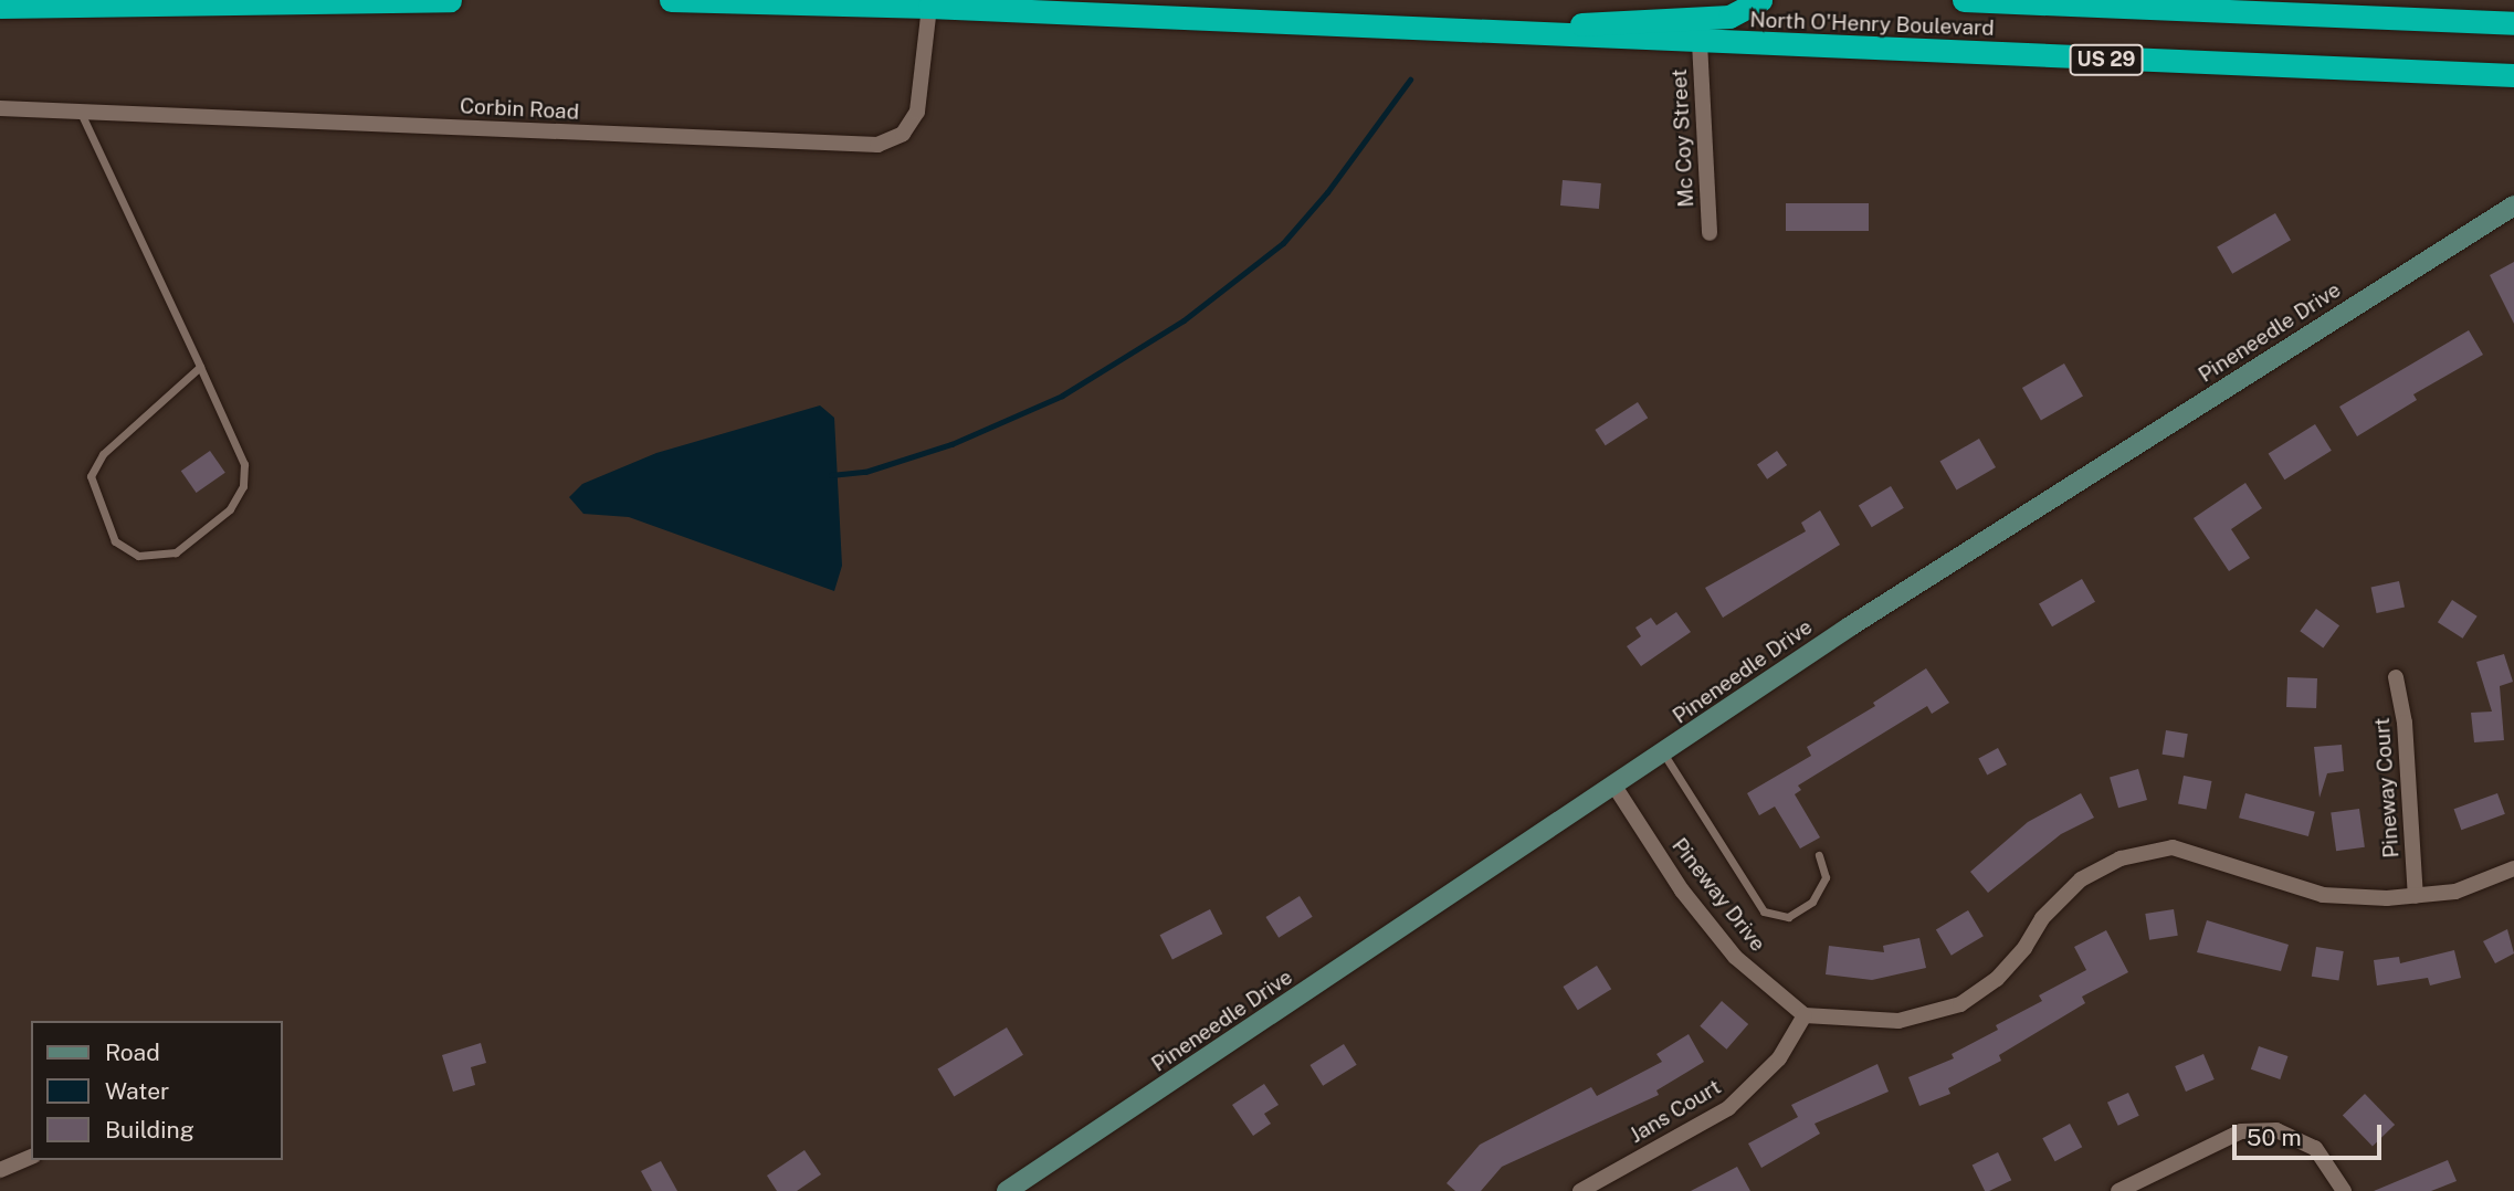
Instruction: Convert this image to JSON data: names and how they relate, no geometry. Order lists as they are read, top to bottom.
{
  "streets": {
    "highway": ["North O'Henry Boulevard", "US 29"],
    "street": [
      "Corbin Road",
      "Mc Coy Street",
      "Pineneedle Drive",
      "Pineway Court",
      "Pineway Drive",
      "Jans Court"
    ]
  },
  "crossings": [
    ["North O'Henry Boulevard", "Corbin Road"],
    ["North O'Henry Boulevard", "Mc Coy Street"],
    ["Pineneedle Drive", "Pineway Drive"],
    ["Pineway Drive", "Jans Court"]
  ],
  "legend": ["Road", "Water", "Building"],
  "scale_bar": "50 m"
}
